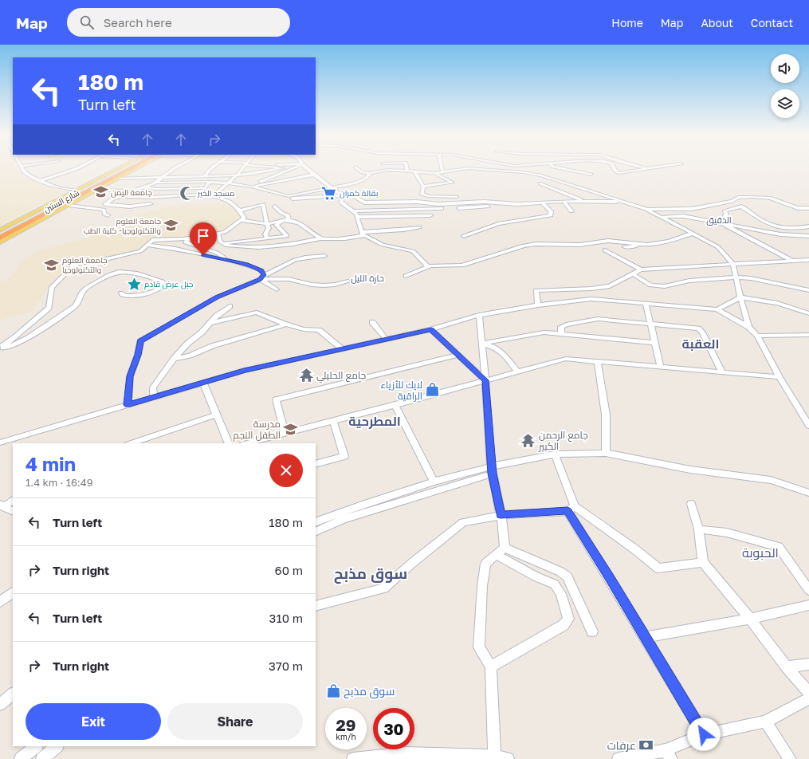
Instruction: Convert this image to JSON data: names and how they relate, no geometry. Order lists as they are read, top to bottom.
{
  "streets": {
    "highway": ["شارع الستين"]
  },
  "districts": [
    "الدقيق",
    "حارة الليل",
    "العقبة",
    "المطرحية",
    "الحبوبة",
    "سوق مذبح"
  ],
  "places": {
    "school or university": [
      "جامعة اليمن",
      "جامعة العلوم والتكنولوجيا- كلية الطب",
      "جامعة العلوم والتكنولوجيا",
      "مدرسة الطفل النجم"
    ],
    "mosque": ["مسجد الخير"],
    "supermarket": ["بقالة كمران"],
    "place": ["جبل عرض قادم"],
    "temple": ["جامع الحليلي", "جامع الرحمن الكبير"],
    "shop": ["لايك للأزياء الراقية", "سوق مذبح"],
    "bank": ["عرفات"]
  },
  "page": {
    "header": "Map",
    "search": "Search here",
    "nav": [
      "Home",
      "Map",
      "About",
      "Contact"
    ],
    "turn": ["180 m", "Turn left"],
    "heading": ["4 min", "1.4 km · 16:49"],
    "list": [
      {
        "name": "Turn left",
        "value": "180 m"
      },
      {
        "name": "Turn right",
        "value": "60 m"
      },
      {
        "name": "Turn left",
        "value": "310 m"
      },
      {
        "name": "Turn right",
        "value": "370 m"
      }
    ],
    "buttons": ["Exit", "Share"],
    "speed": "29 km/h",
    "limit": "30"
  }
}
